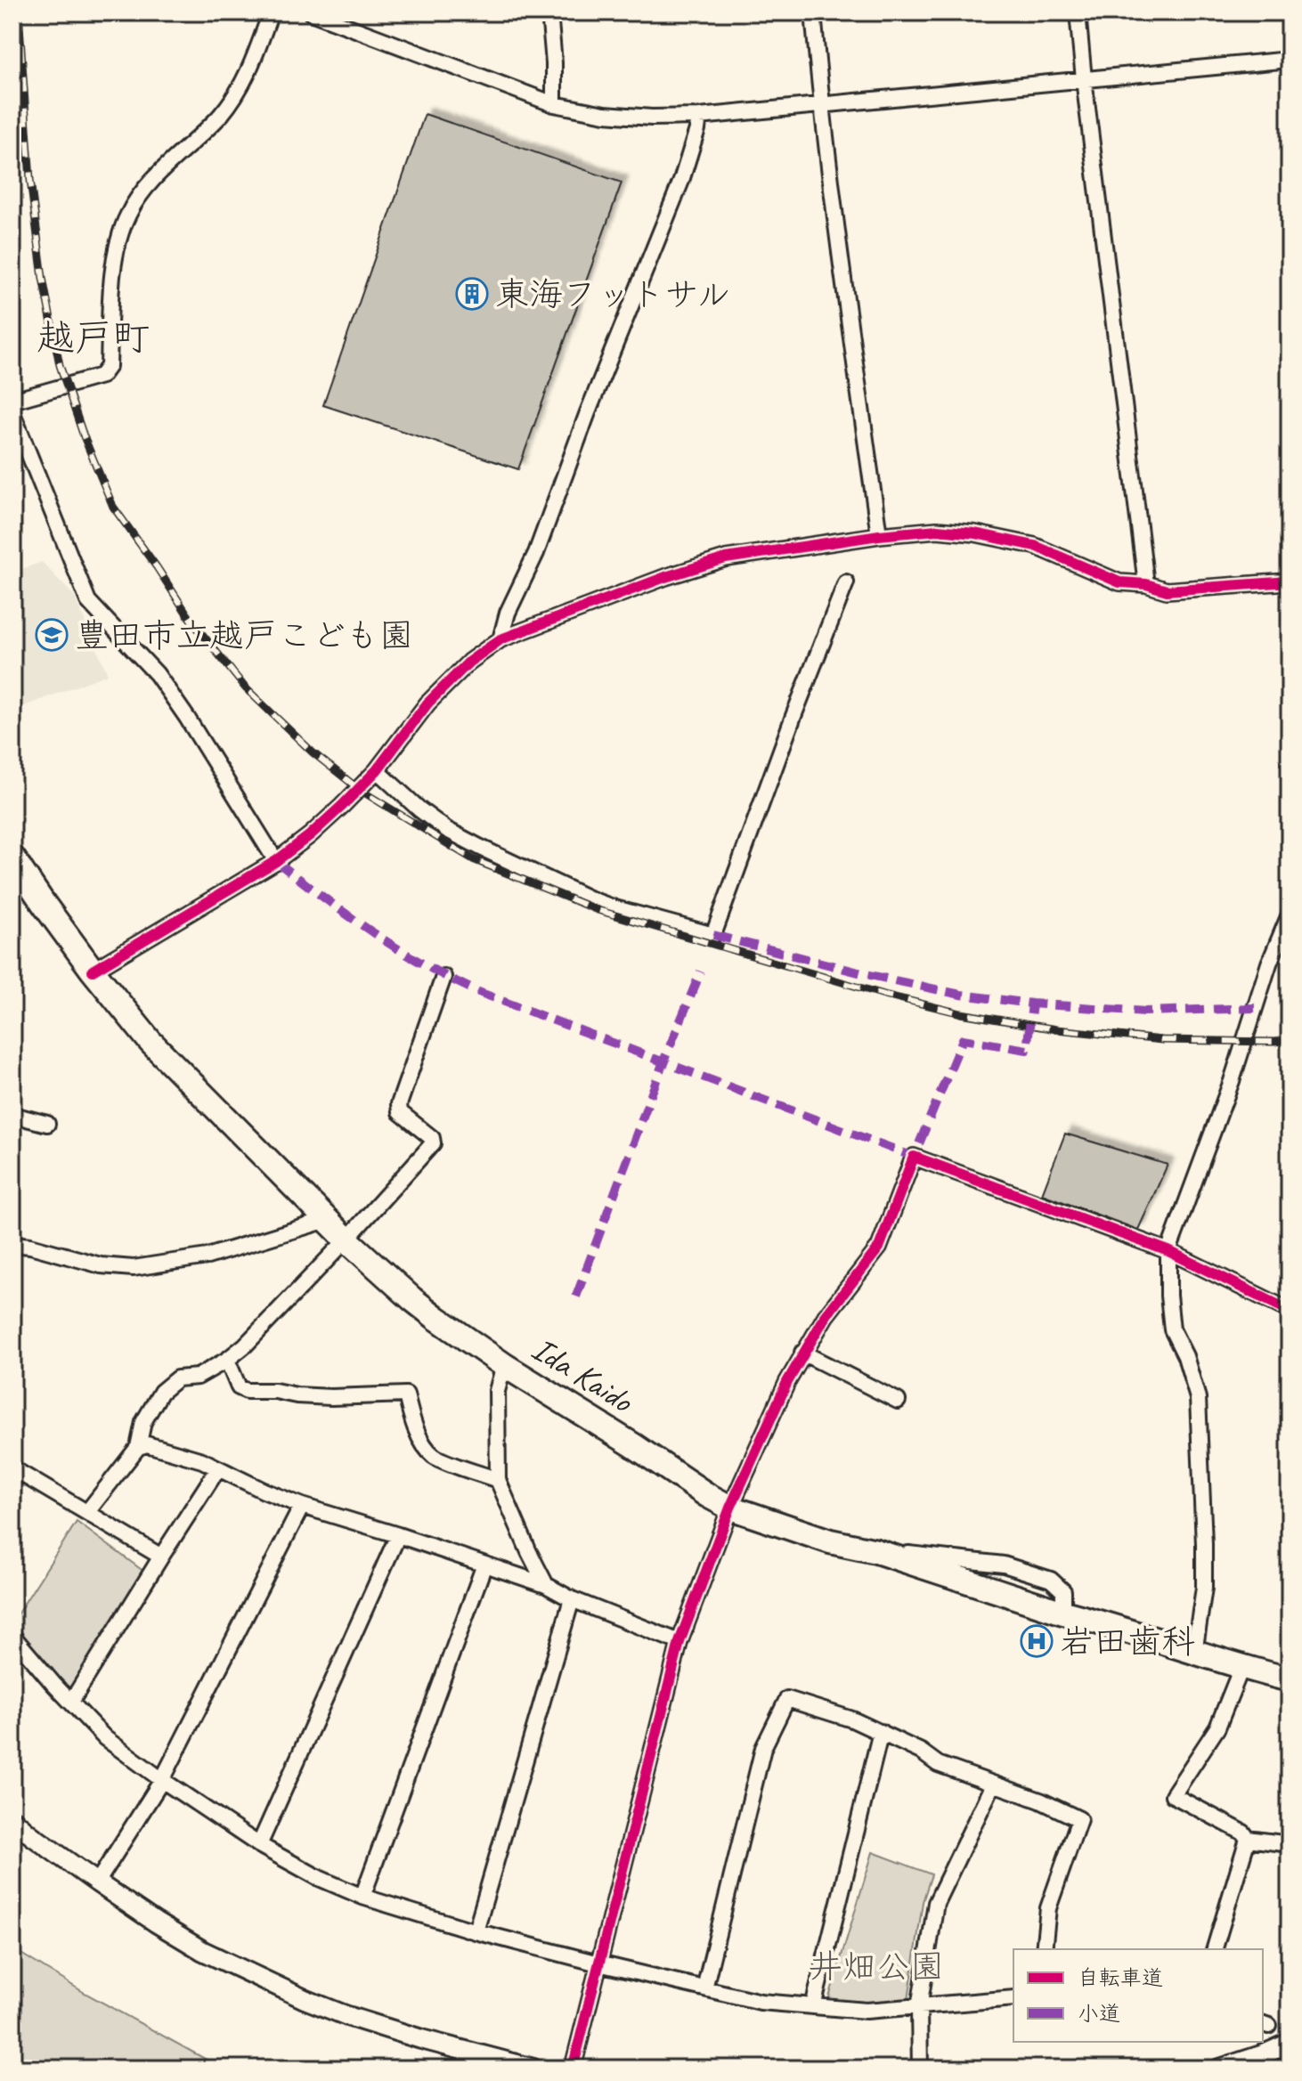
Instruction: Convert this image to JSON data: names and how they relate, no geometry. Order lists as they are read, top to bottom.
{
  "streets": {
    "highway": ["Ida Kaido"]
  },
  "districts": ["越戸町"],
  "parks": ["井畑公園"],
  "places": {
    "building": ["東海フットサル"],
    "school or university": ["豊田市立越戸こども園"],
    "hospital": ["岩田歯科"]
  },
  "legend": ["自転車道", "小道"]
}
